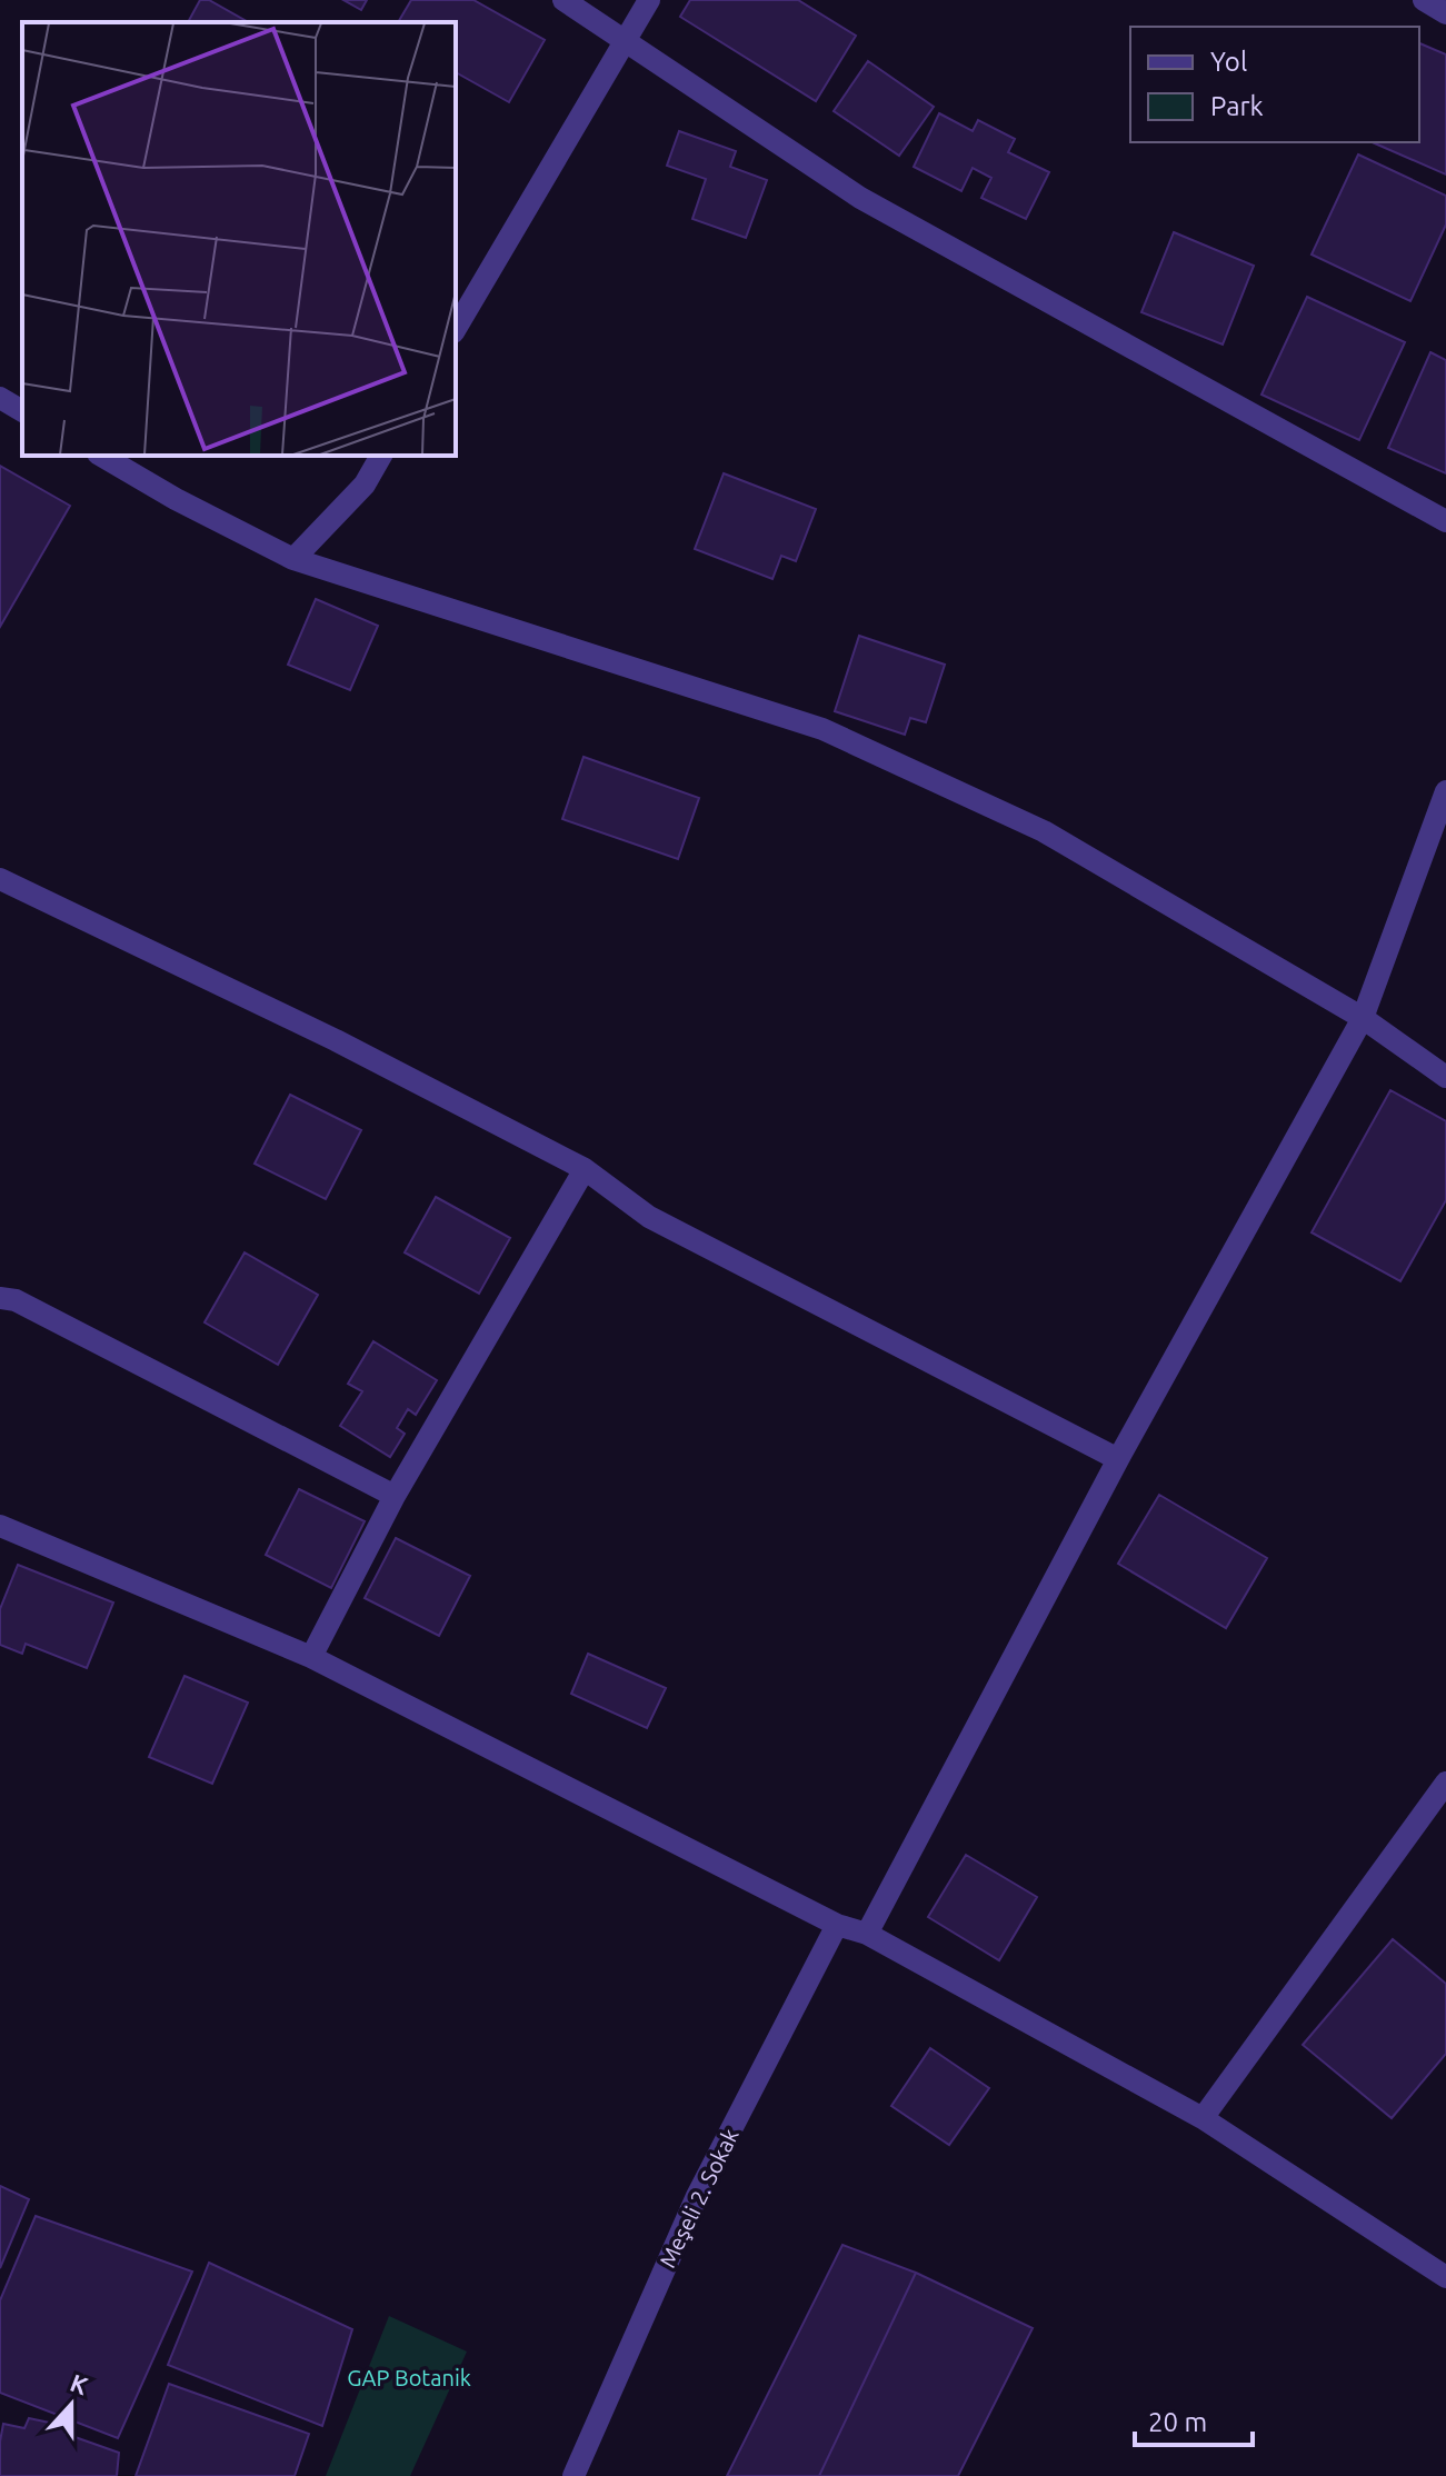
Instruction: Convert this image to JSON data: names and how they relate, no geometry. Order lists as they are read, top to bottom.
{
  "streets": {
    "street": ["Meşeli 2. Sokak"]
  },
  "parks": ["GAP Botanik"],
  "legend": ["Yol", "Park"],
  "scale_bar": "20 m",
  "north": "top"
}
